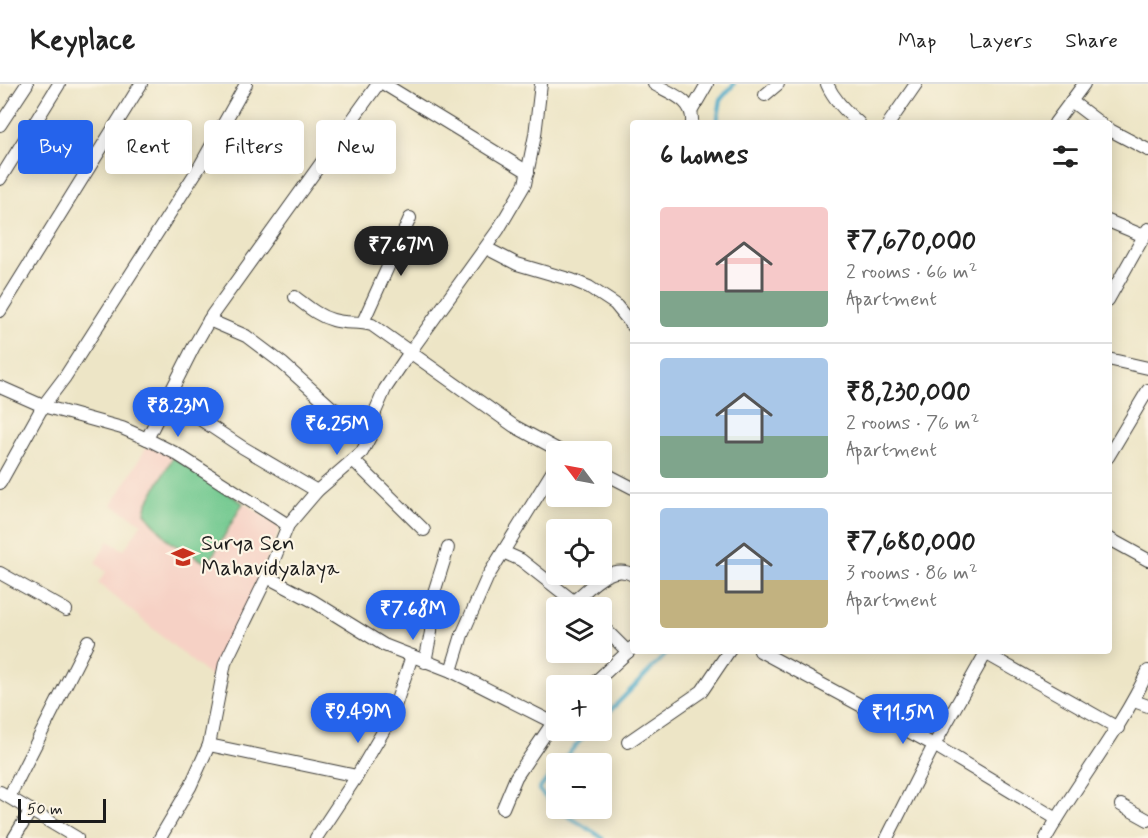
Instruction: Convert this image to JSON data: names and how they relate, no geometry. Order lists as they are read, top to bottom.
{
  "places": {
    "school or university": ["Surya Sen Mahavidyalaya"]
  },
  "scale_bar": "50 m",
  "north": "top left",
  "page": {
    "header": "Keyplace",
    "nav": ["Map", "Layers", "Share"],
    "chip": [
      "Buy",
      "Rent",
      "Filters",
      "New"
    ],
    "heading": "6 homes",
    "list": [
      {
        "name": "₹7,670,000",
        "note": "2 rooms · 66 m² · Apartment"
      },
      {
        "name": "₹8,230,000",
        "note": "2 rooms · 76 m² · Apartment"
      },
      {
        "name": "₹7,680,000",
        "note": "3 rooms · 86 m² · Apartment"
      }
    ],
    "price": [
      "₹7.67M",
      "₹8.23M",
      "₹6.25M",
      "₹7.68M",
      "₹9.49M",
      "₹11.5M"
    ],
    "map_buttons": ["+", "−"],
    "scale": "50 m"
  }
}
